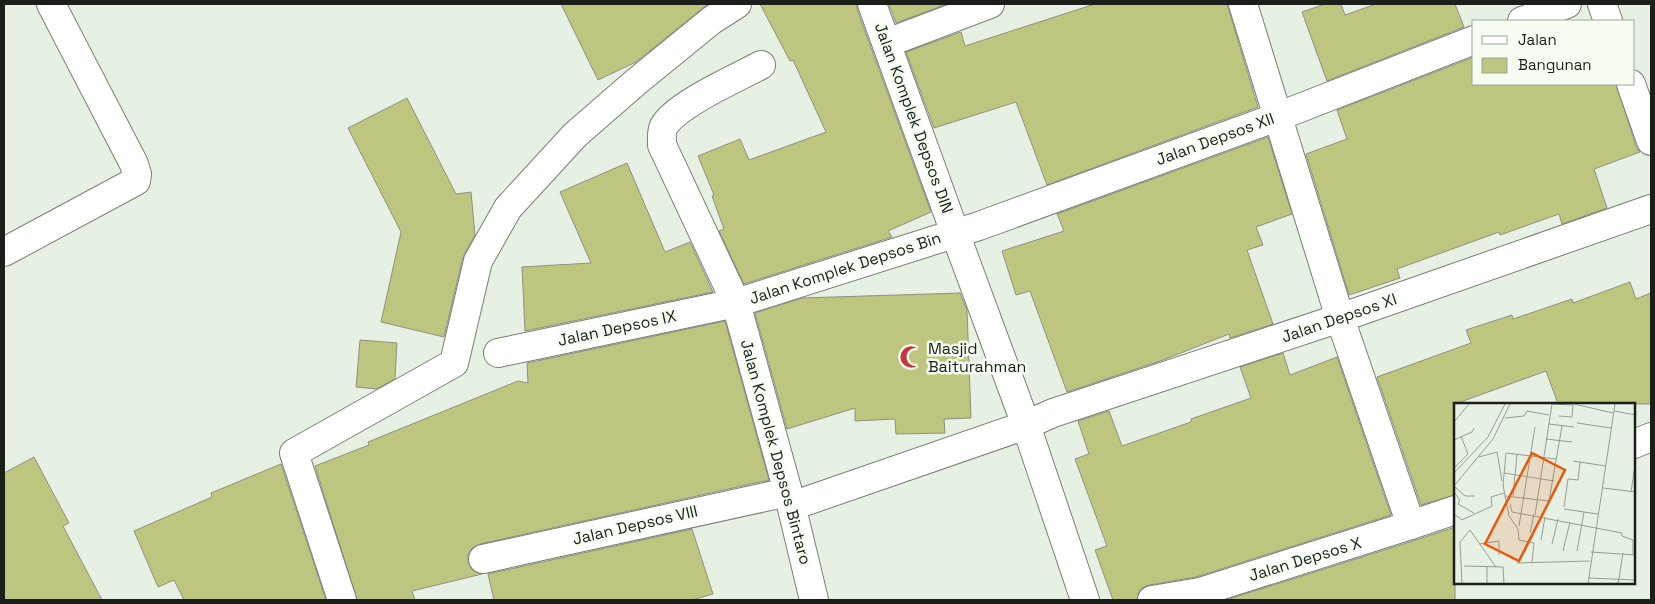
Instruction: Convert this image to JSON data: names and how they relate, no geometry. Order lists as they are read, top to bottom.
{
  "streets": {
    "street": [
      "Jalan Komplek Depsos DIN",
      "Jalan Depsos XII",
      "Jalan Komplek Depsos Bin",
      "Jalan Depsos XI",
      "Jalan Depsos IX",
      "Jalan Komplek Depsos Bintaro",
      "Jalan Depsos VIII",
      "Jalan Depsos X"
    ]
  },
  "crossings": [
    ["Jalan Komplek Depsos DIN", "Jalan Depsos XII"],
    ["Jalan Komplek Depsos DIN", "Jalan Komplek Depsos Bin"],
    ["Jalan Komplek Depsos DIN", "Jalan Depsos XI"],
    ["Jalan Depsos XII", "Jalan Komplek Depsos Bin"],
    ["Jalan Komplek Depsos Bin", "Jalan Depsos IX"],
    ["Jalan Komplek Depsos Bin", "Jalan Komplek Depsos Bintaro"],
    ["Jalan Depsos XI", "Jalan Komplek Depsos Bintaro"],
    ["Jalan Depsos XI", "Jalan Depsos VIII"],
    ["Jalan Depsos IX", "Jalan Komplek Depsos Bintaro"],
    ["Jalan Komplek Depsos Bintaro", "Jalan Depsos VIII"]
  ],
  "places": {
    "mosque": ["Masjid Baiturahman"]
  },
  "legend": ["Jalan", "Bangunan"]
}
